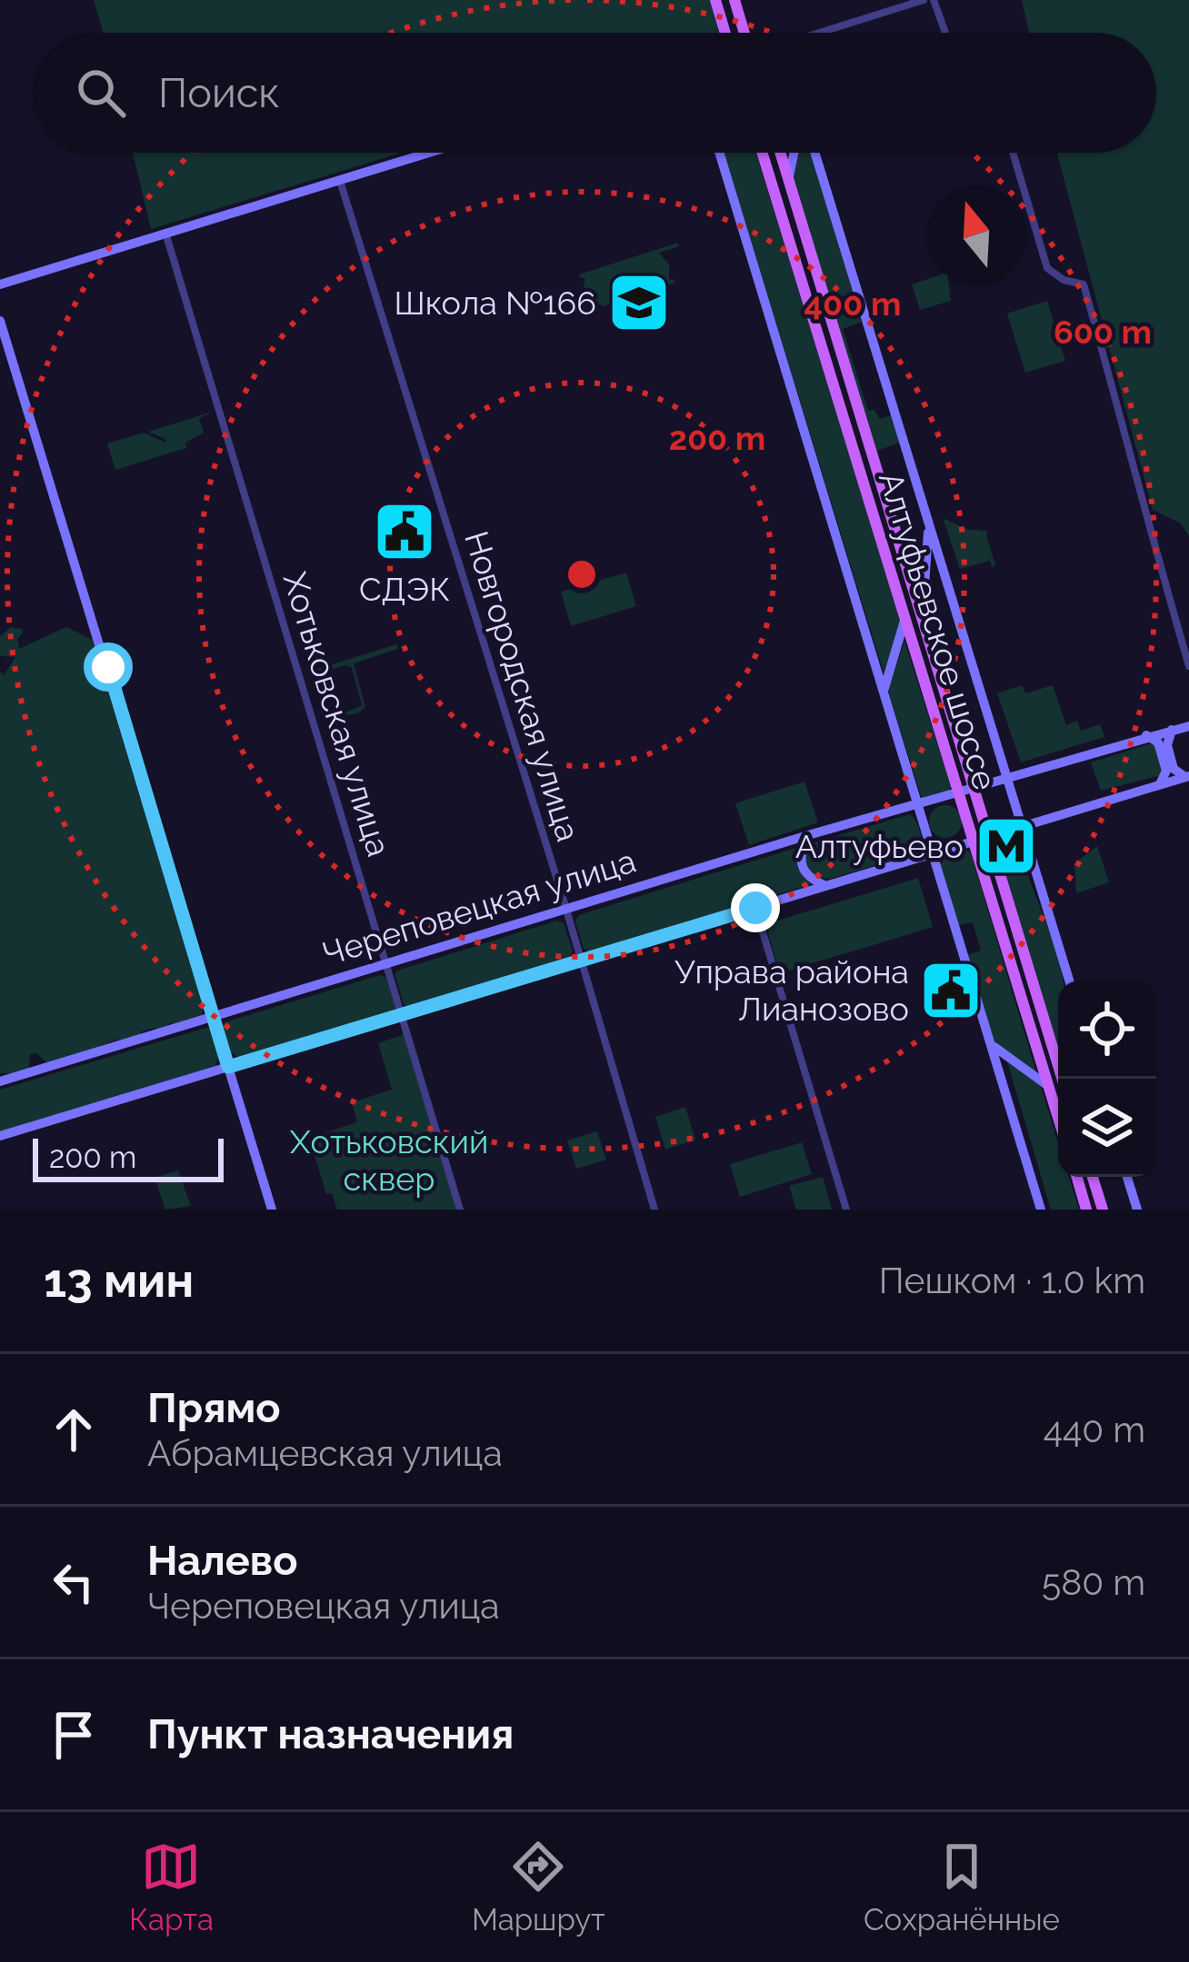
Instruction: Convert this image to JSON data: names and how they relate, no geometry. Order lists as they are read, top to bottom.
{
  "streets": {
    "main road": ["Алтуфьевское шоссе", "Череповецкая улица"],
    "street": ["Новгородская улица", "Хотьковская улица"]
  },
  "crossings": [
    ["Алтуфьевское шоссе", "Череповецкая улица"],
    ["Новгородская улица", "Череповецкая улица"],
    ["Хотьковская улица", "Череповецкая улица"]
  ],
  "parks": ["Хотьковский сквер"],
  "places": {
    "school or university": ["Школа №166"],
    "public building": ["СДЭК", "Управа района Лианозово"],
    "metro station": ["Алтуфьево"]
  },
  "scale_bar": "200 m",
  "north": "top",
  "page": {
    "search": "Поиск",
    "scale": "200 m",
    "heading": ["13 мин", "Пешком · 1.0 km"],
    "list": [
      ["Прямо", "Абрамцевская улица", "440 m"],
      ["Налево", "Череповецкая улица", "580 m"],
      "Пункт назначения"
    ],
    "nav": ["Карта", "Маршрут", "Сохранённые"]
  },
  "rings": ["400 m", "600 m", "200 m"]
}
